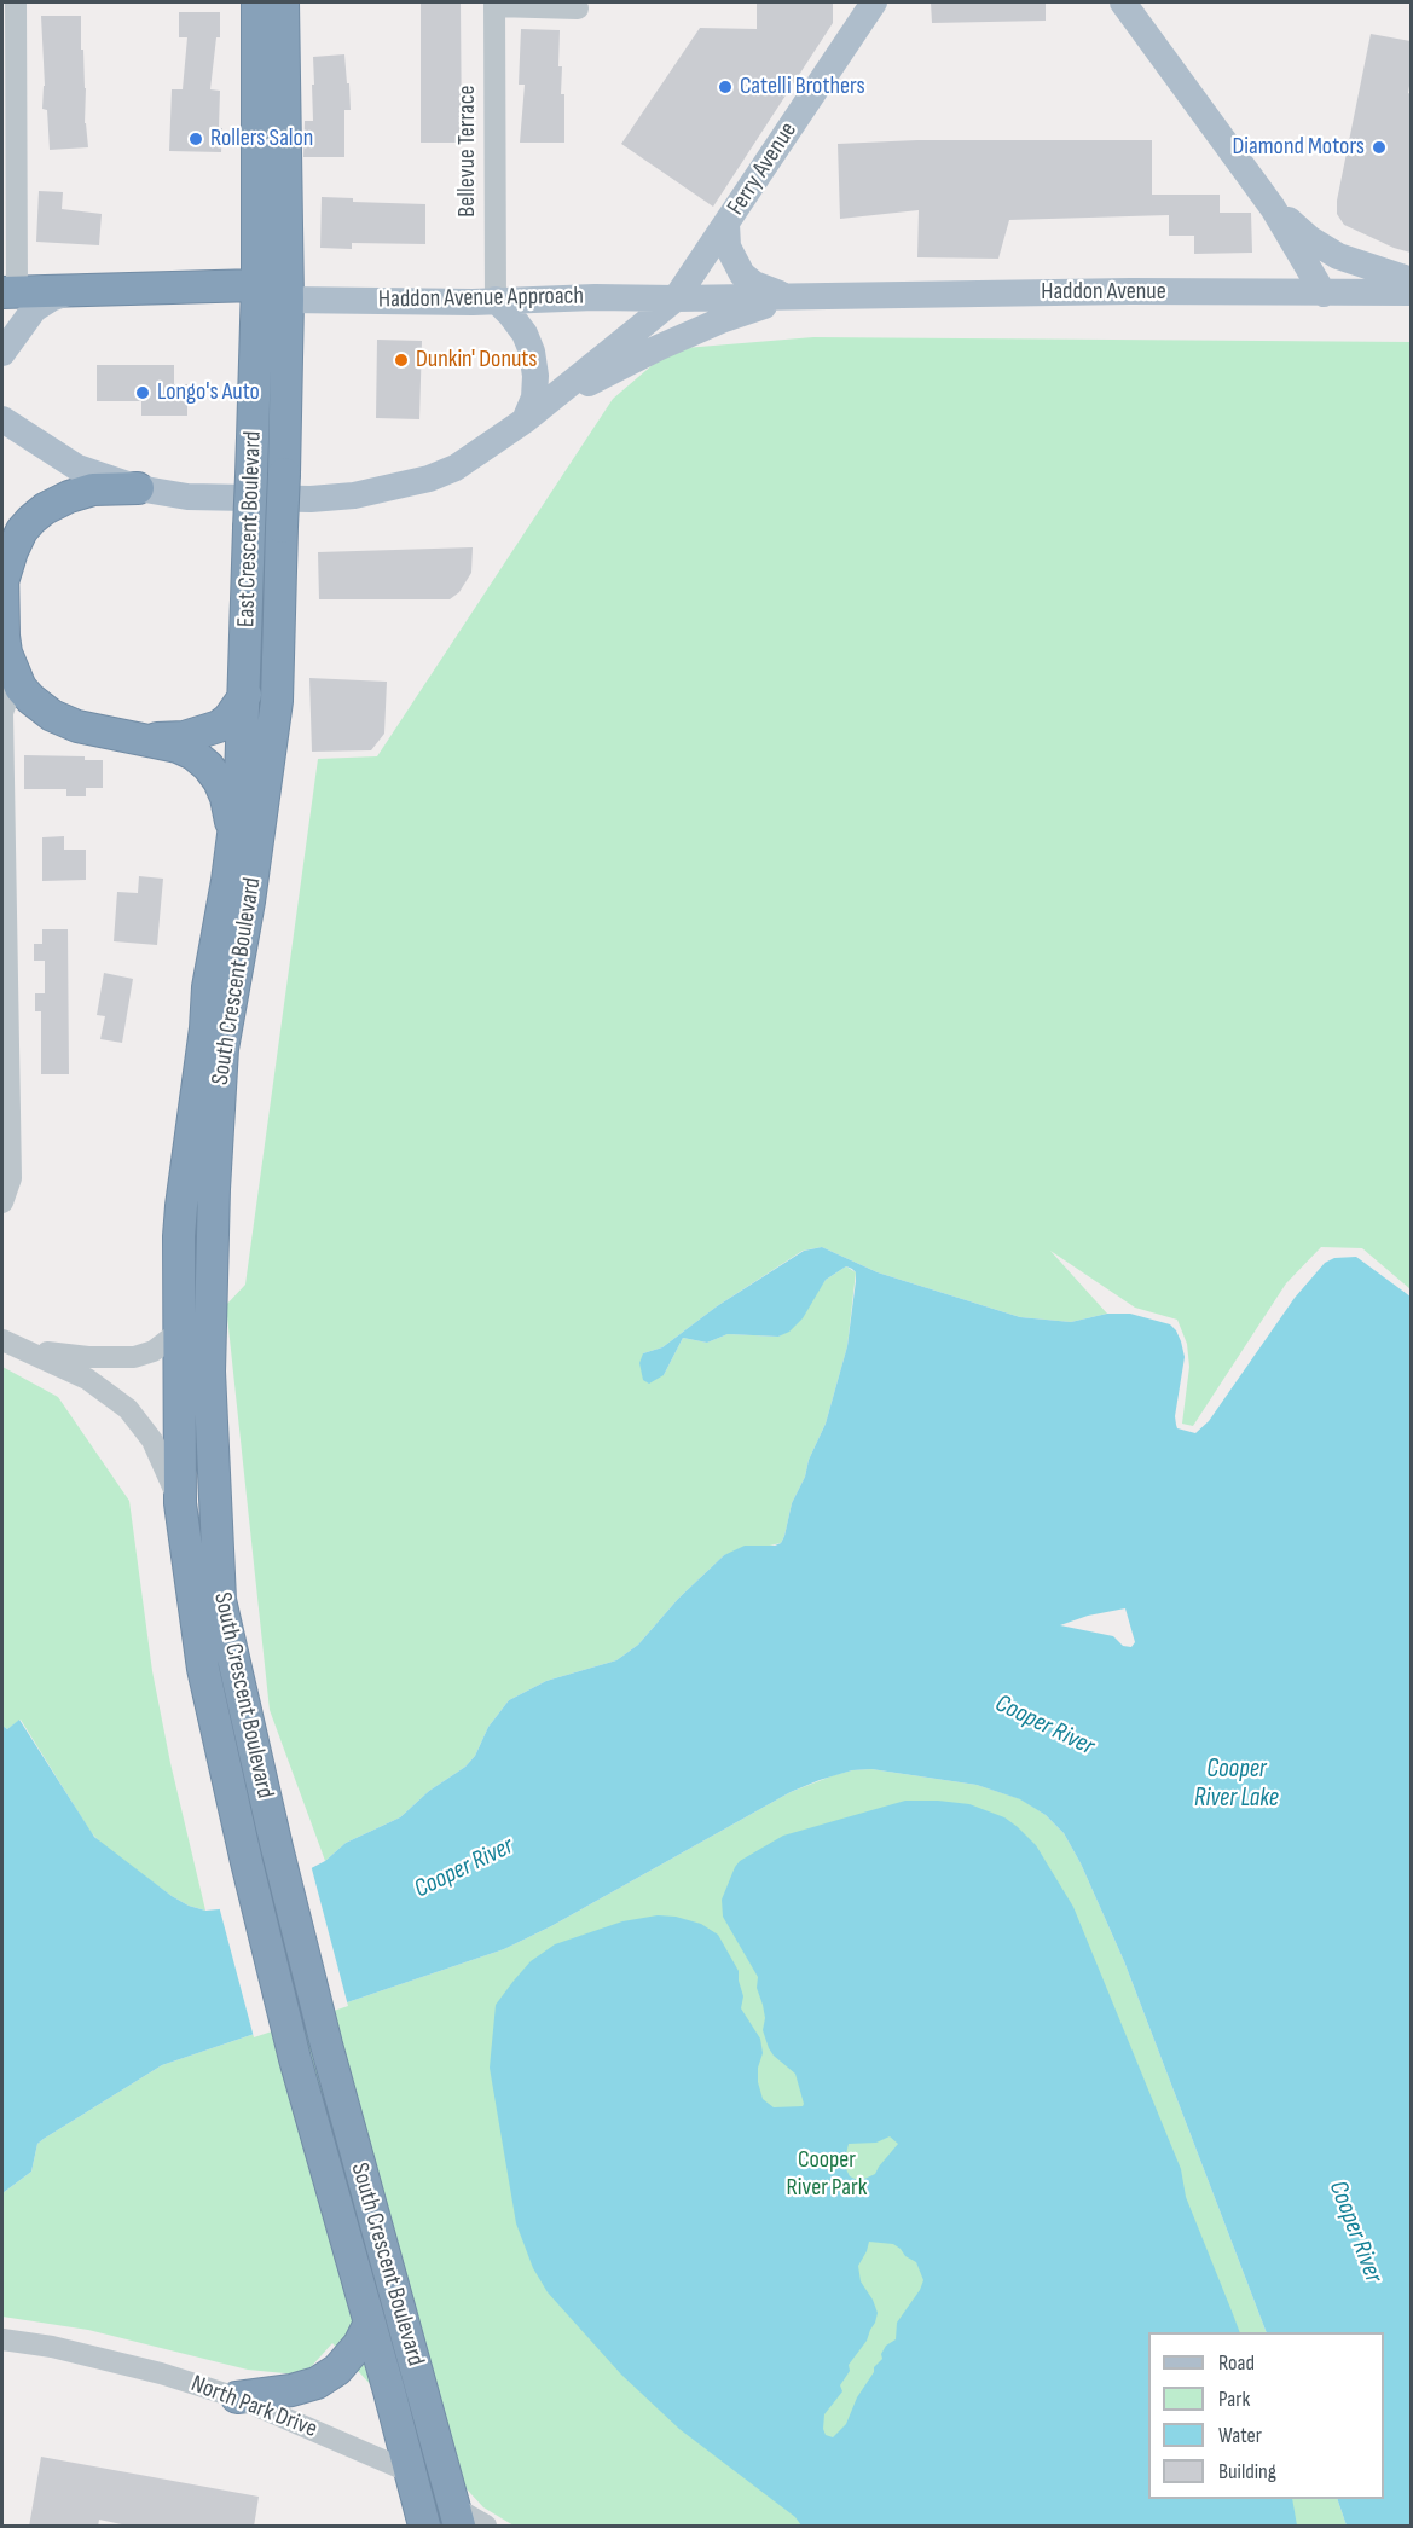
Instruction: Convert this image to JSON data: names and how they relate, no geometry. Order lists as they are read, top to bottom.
{
  "streets": {
    "highway": ["East Crescent Boulevard", "South Crescent Boulevard", "North Park Drive"],
    "main road": ["Ferry Avenue", "Haddon Avenue", "Haddon Avenue Approach"],
    "street": ["Bellevue Terrace"]
  },
  "crossings": [
    ["Bellevue Terrace", "Haddon Avenue Approach"],
    ["Ferry Avenue", "Haddon Avenue"],
    ["Ferry Avenue", "Haddon Avenue Approach"],
    ["Haddon Avenue", "Haddon Avenue Approach"],
    ["Haddon Avenue Approach", "East Crescent Boulevard"],
    ["East Crescent Boulevard", "South Crescent Boulevard"],
    ["South Crescent Boulevard", "North Park Drive"]
  ],
  "water": ["Cooper River", "Cooper River Lake"],
  "parks": ["Cooper River Park"],
  "places": [
    "Catelli Brothers",
    "Rollers Salon",
    "Diamond Motors",
    "Dunkin' Donuts",
    "Longo's Auto"
  ],
  "legend": [
    "Road",
    "Park",
    "Water",
    "Building"
  ]
}
